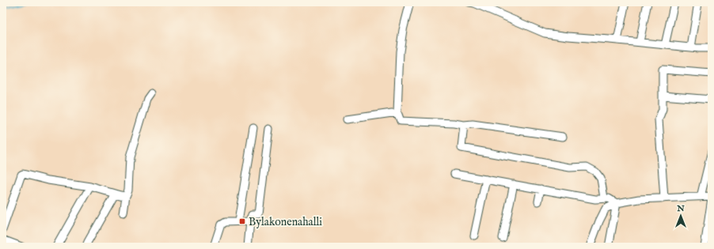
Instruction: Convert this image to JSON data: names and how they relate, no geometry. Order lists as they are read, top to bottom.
{
  "places": {
    "transit": ["Bylakonenahalli"]
  },
  "north": "top"
}
